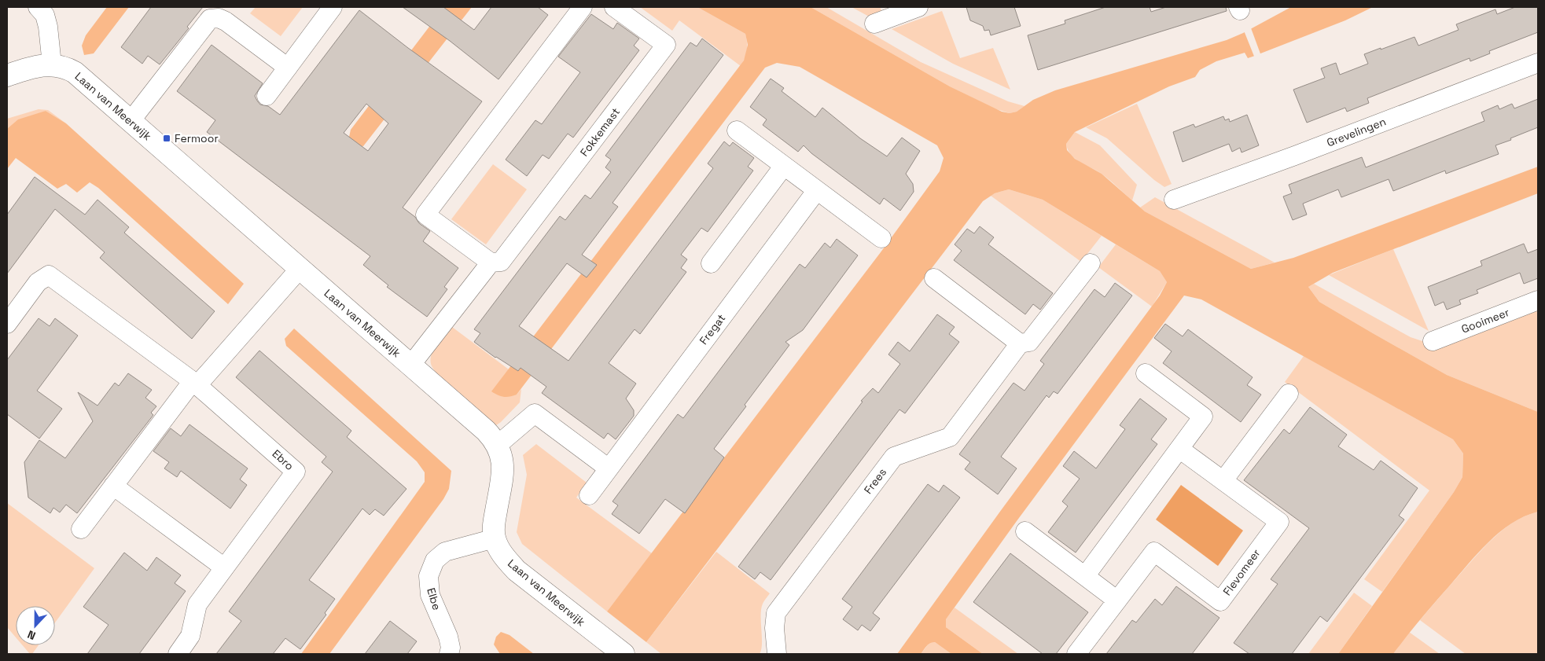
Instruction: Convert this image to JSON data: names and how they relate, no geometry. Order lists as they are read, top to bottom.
{
  "streets": {
    "street": [
      "Laan van Meerwijk",
      "Fokkemast",
      "Grevelingen",
      "Gooimeer",
      "Fregat",
      "Ebro",
      "Frees",
      "Flevomeer",
      "Elbe"
    ]
  },
  "crossings": [
    ["Laan van Meerwijk", "Fokkemast"],
    ["Laan van Meerwijk", "Elbe"]
  ],
  "places": {
    "transit": ["Fermoor"]
  },
  "north": "bottom"
}
